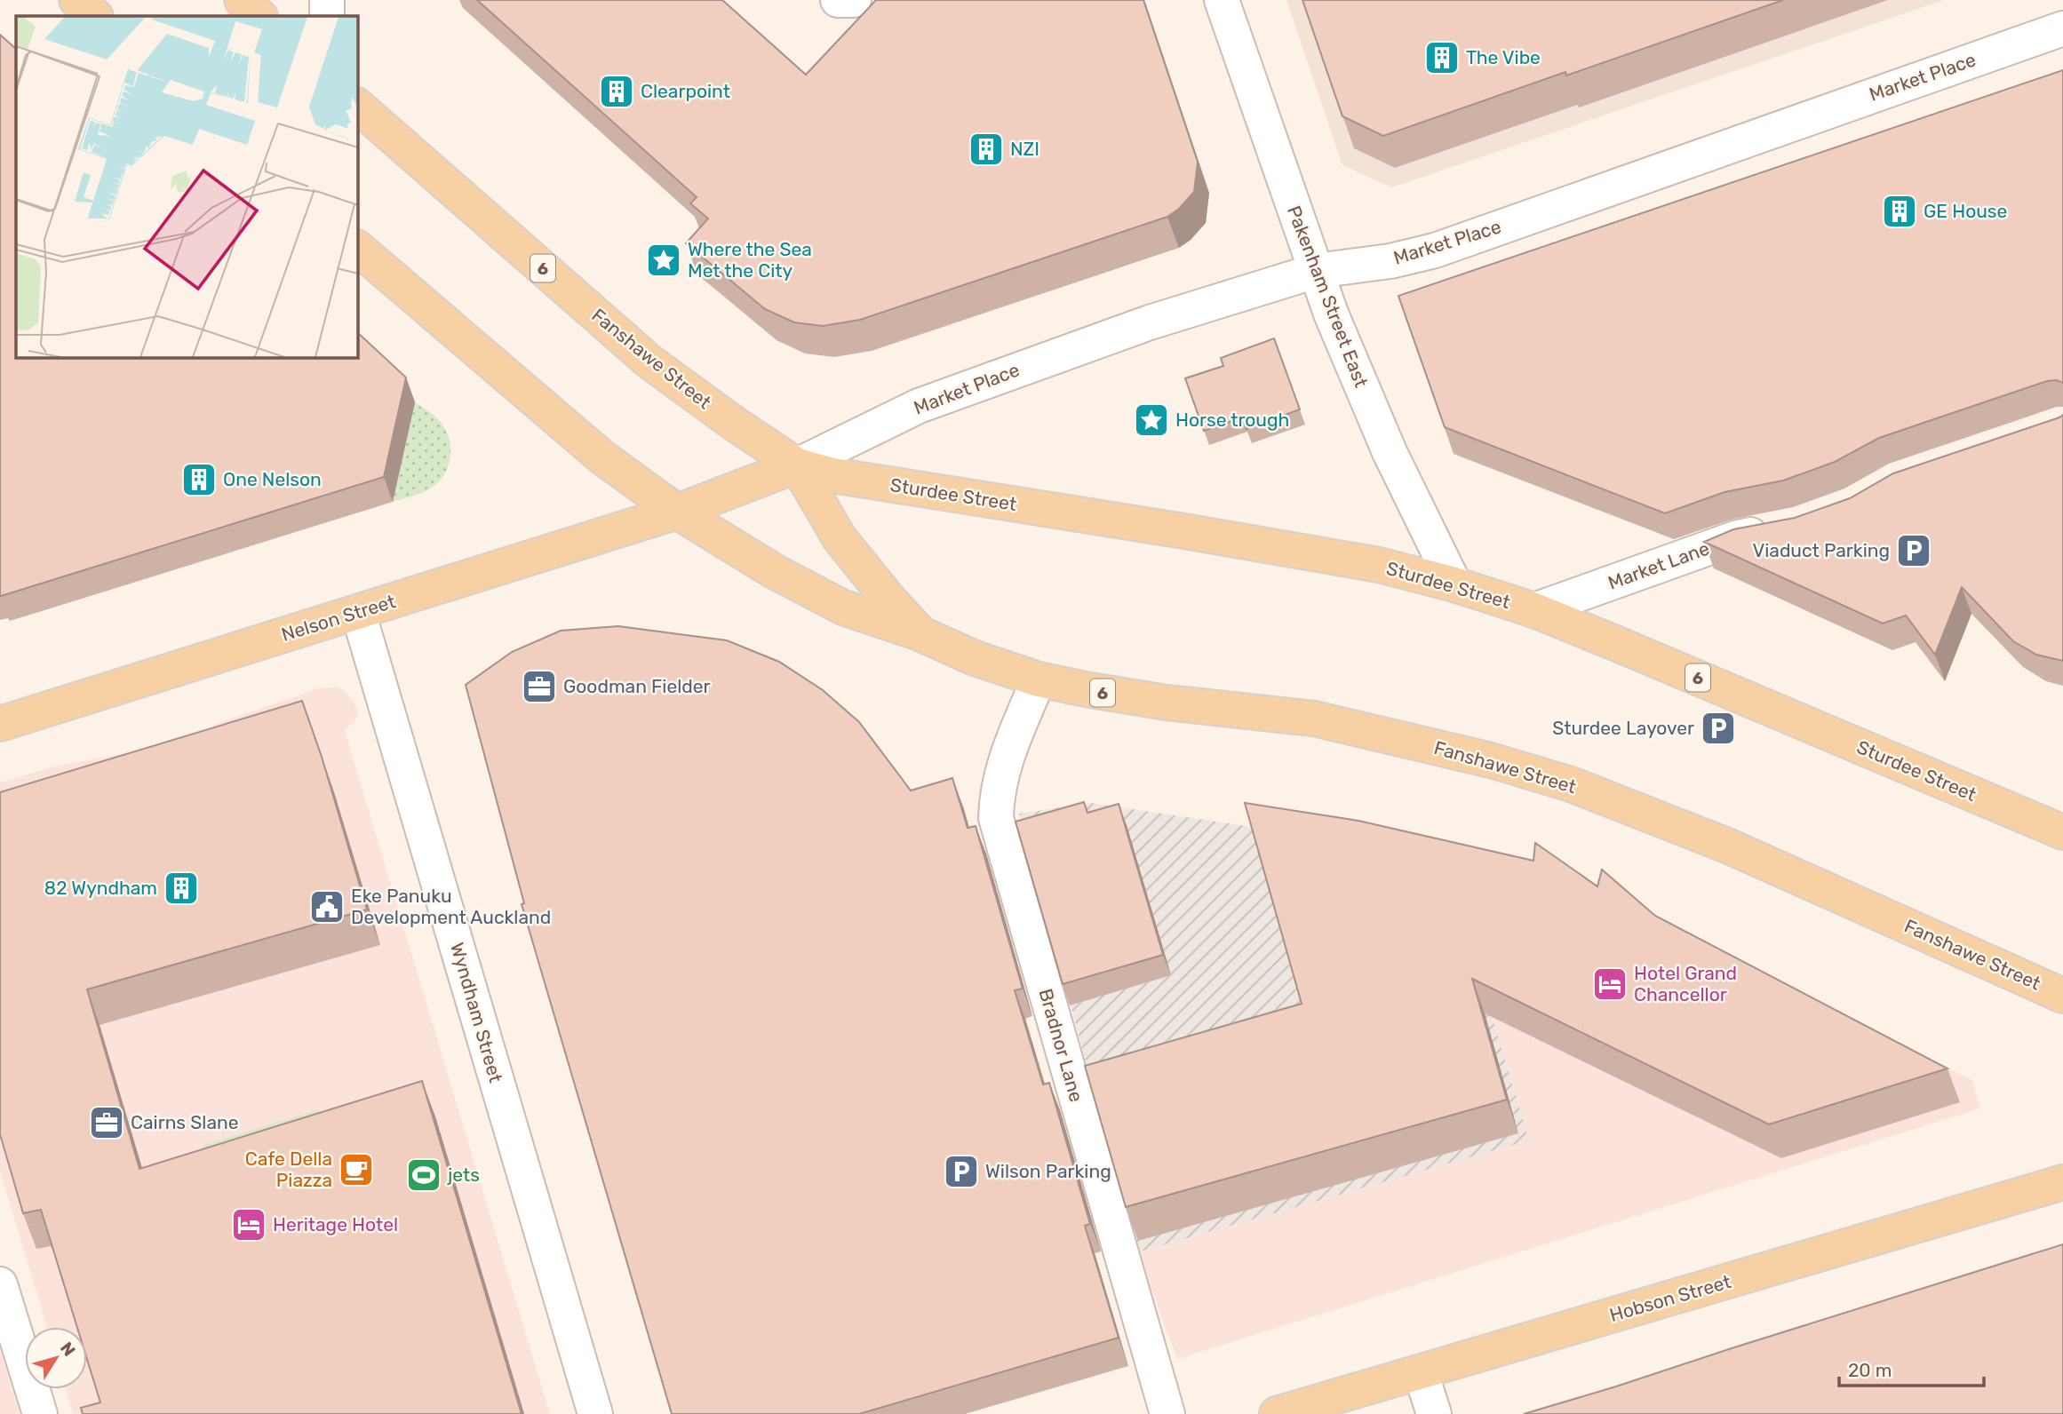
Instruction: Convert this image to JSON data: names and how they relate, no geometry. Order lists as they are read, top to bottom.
{
  "streets": {
    "main road": [
      "6",
      "Fanshawe Street",
      "Sturdee Street",
      "Nelson Street",
      "Hobson Street"
    ],
    "street": [
      "Market Place",
      "Pakenham Street East",
      "Market Lane",
      "Wyndham Street",
      "Bradnor Lane"
    ]
  },
  "crossings": [
    ["Market Place", "Pakenham Street East"],
    ["Market Place", "Fanshawe Street"],
    ["Market Place", "Sturdee Street"],
    ["Market Place", "Nelson Street"],
    ["Pakenham Street East", "Sturdee Street"],
    ["Fanshawe Street", "Sturdee Street"],
    ["Fanshawe Street", "Nelson Street"],
    ["Fanshawe Street", "Bradnor Lane"],
    ["Sturdee Street", "Market Lane"],
    ["Sturdee Street", "Nelson Street"],
    ["Nelson Street", "Wyndham Street"]
  ],
  "places": {
    "building": [
      "The Vibe",
      "Clearpoint",
      "NZI",
      "GE House",
      "One Nelson",
      "82 Wyndham"
    ],
    "place": ["Where the Sea Met the City", "Horse trough"],
    "parking": ["Viaduct Parking", "Sturdee Layover", "Wilson Parking"],
    "office": ["Goodman Fielder", "Cairns Slane"],
    "public building": ["Eke Panuku Development Auckland"],
    "hotel": ["Hotel Grand Chancellor", "Heritage Hotel"],
    "cafe": ["Cafe Della Piazza"],
    "sports": ["jets"]
  },
  "scale_bar": "20 m",
  "north": "top right"
}
